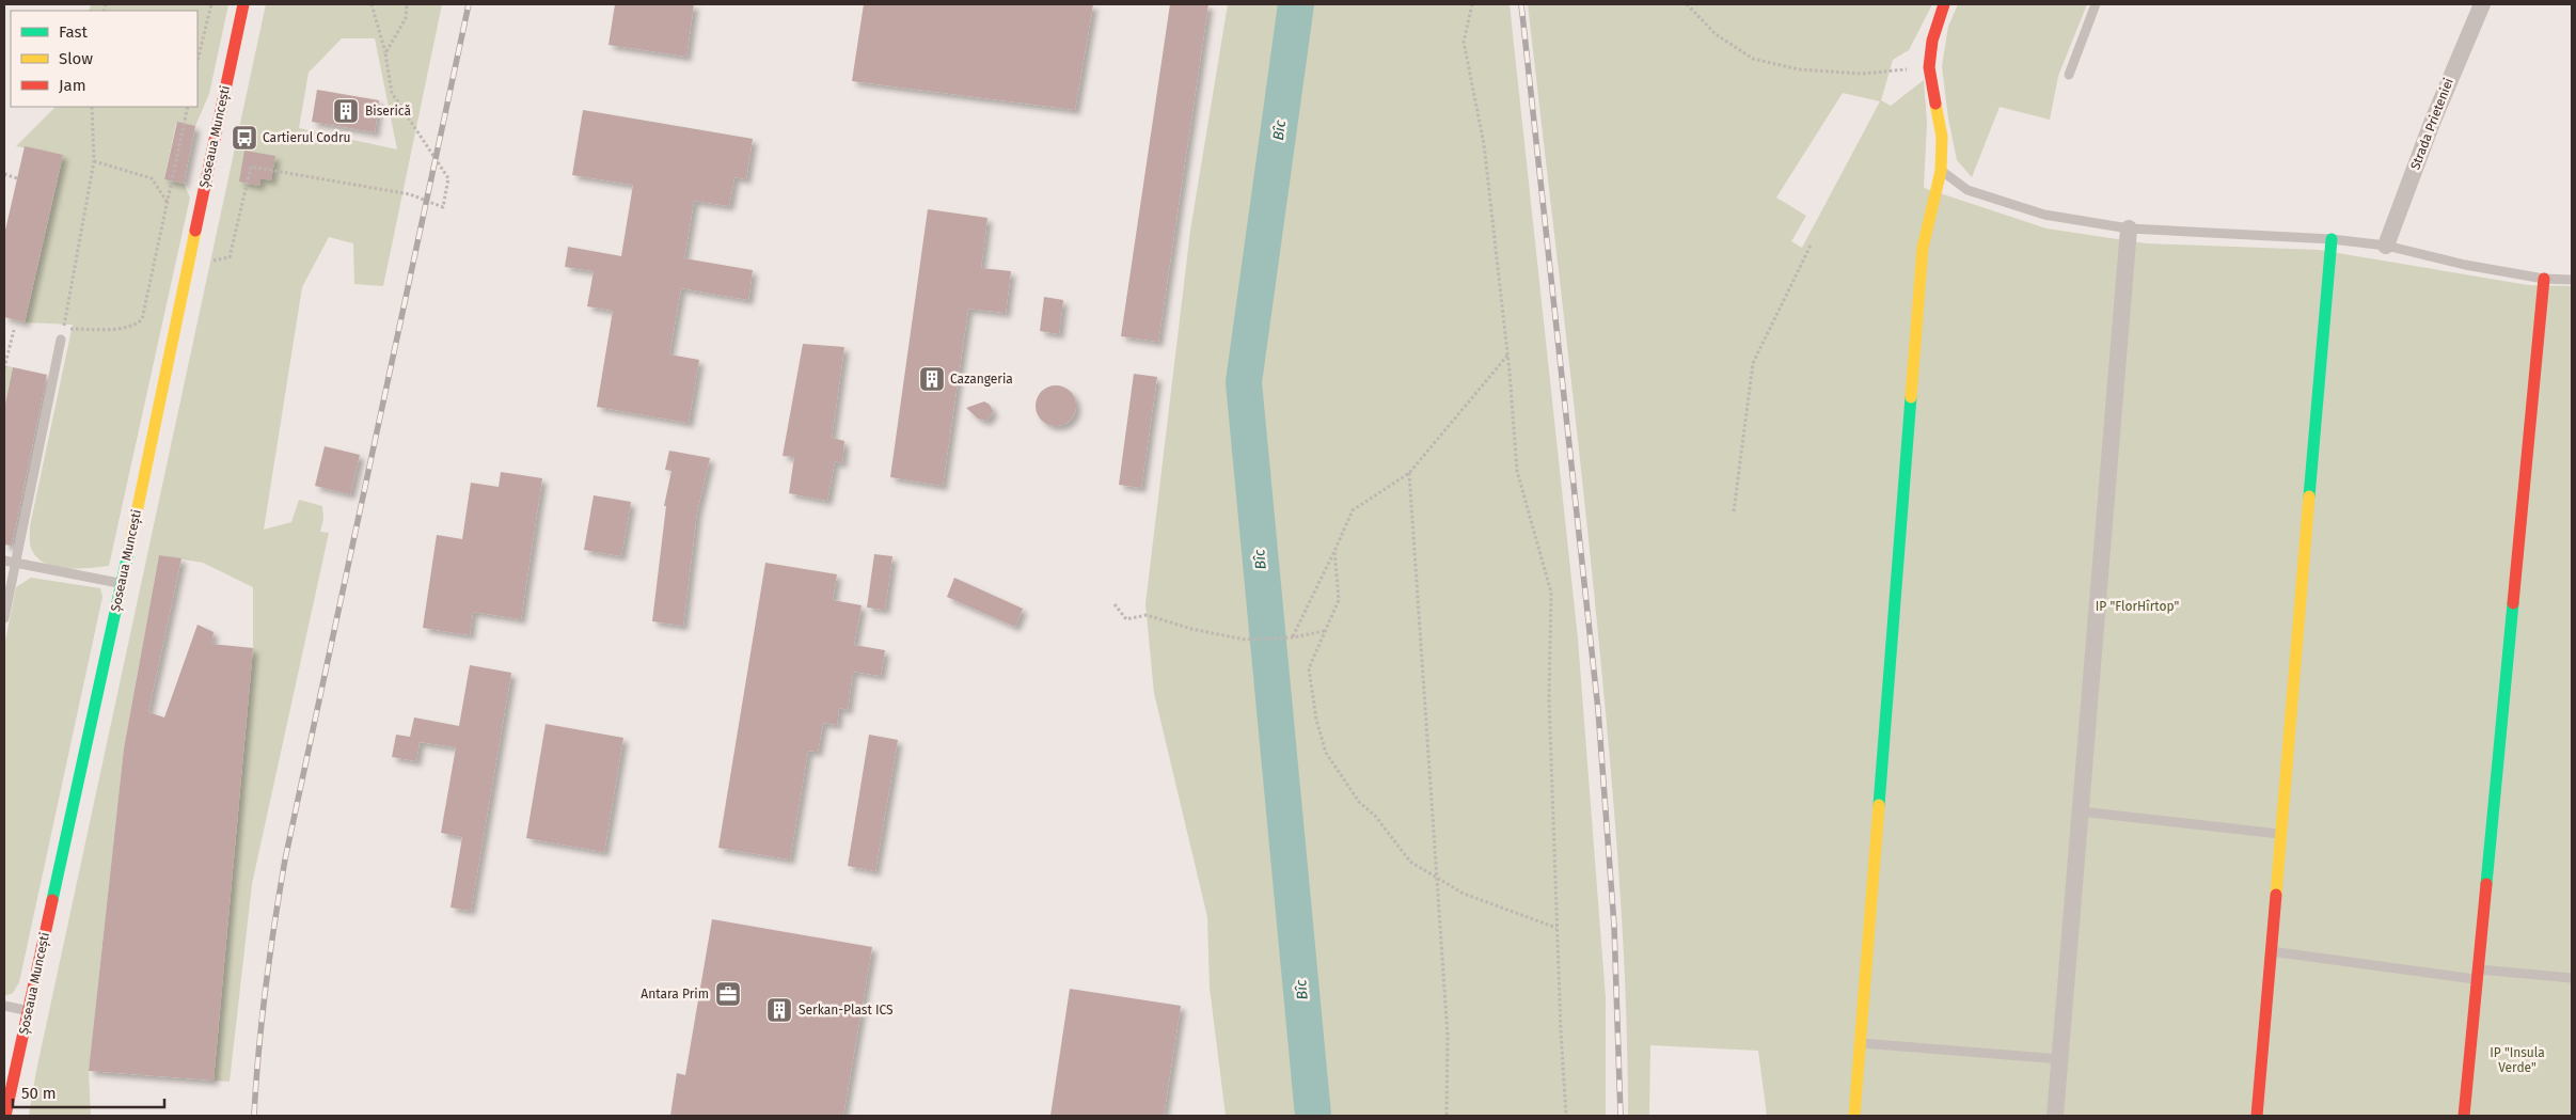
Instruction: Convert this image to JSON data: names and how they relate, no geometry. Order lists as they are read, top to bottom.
{
  "streets": {
    "street": ["Strada Prieteniei", "Șoseaua Muncești"]
  },
  "water": ["Bîc"],
  "parks": ["IP \"FlorHîrtop\"", "IP \"Insula Verde\""],
  "places": {
    "building": ["Biserică", "Cazangeria", "Serkan-Plast ICS"],
    "bus stop": ["Cartierul Codru"],
    "office": ["Antara Prim"]
  },
  "legend": ["Fast", "Slow", "Jam"],
  "scale_bar": "50 m"
}
